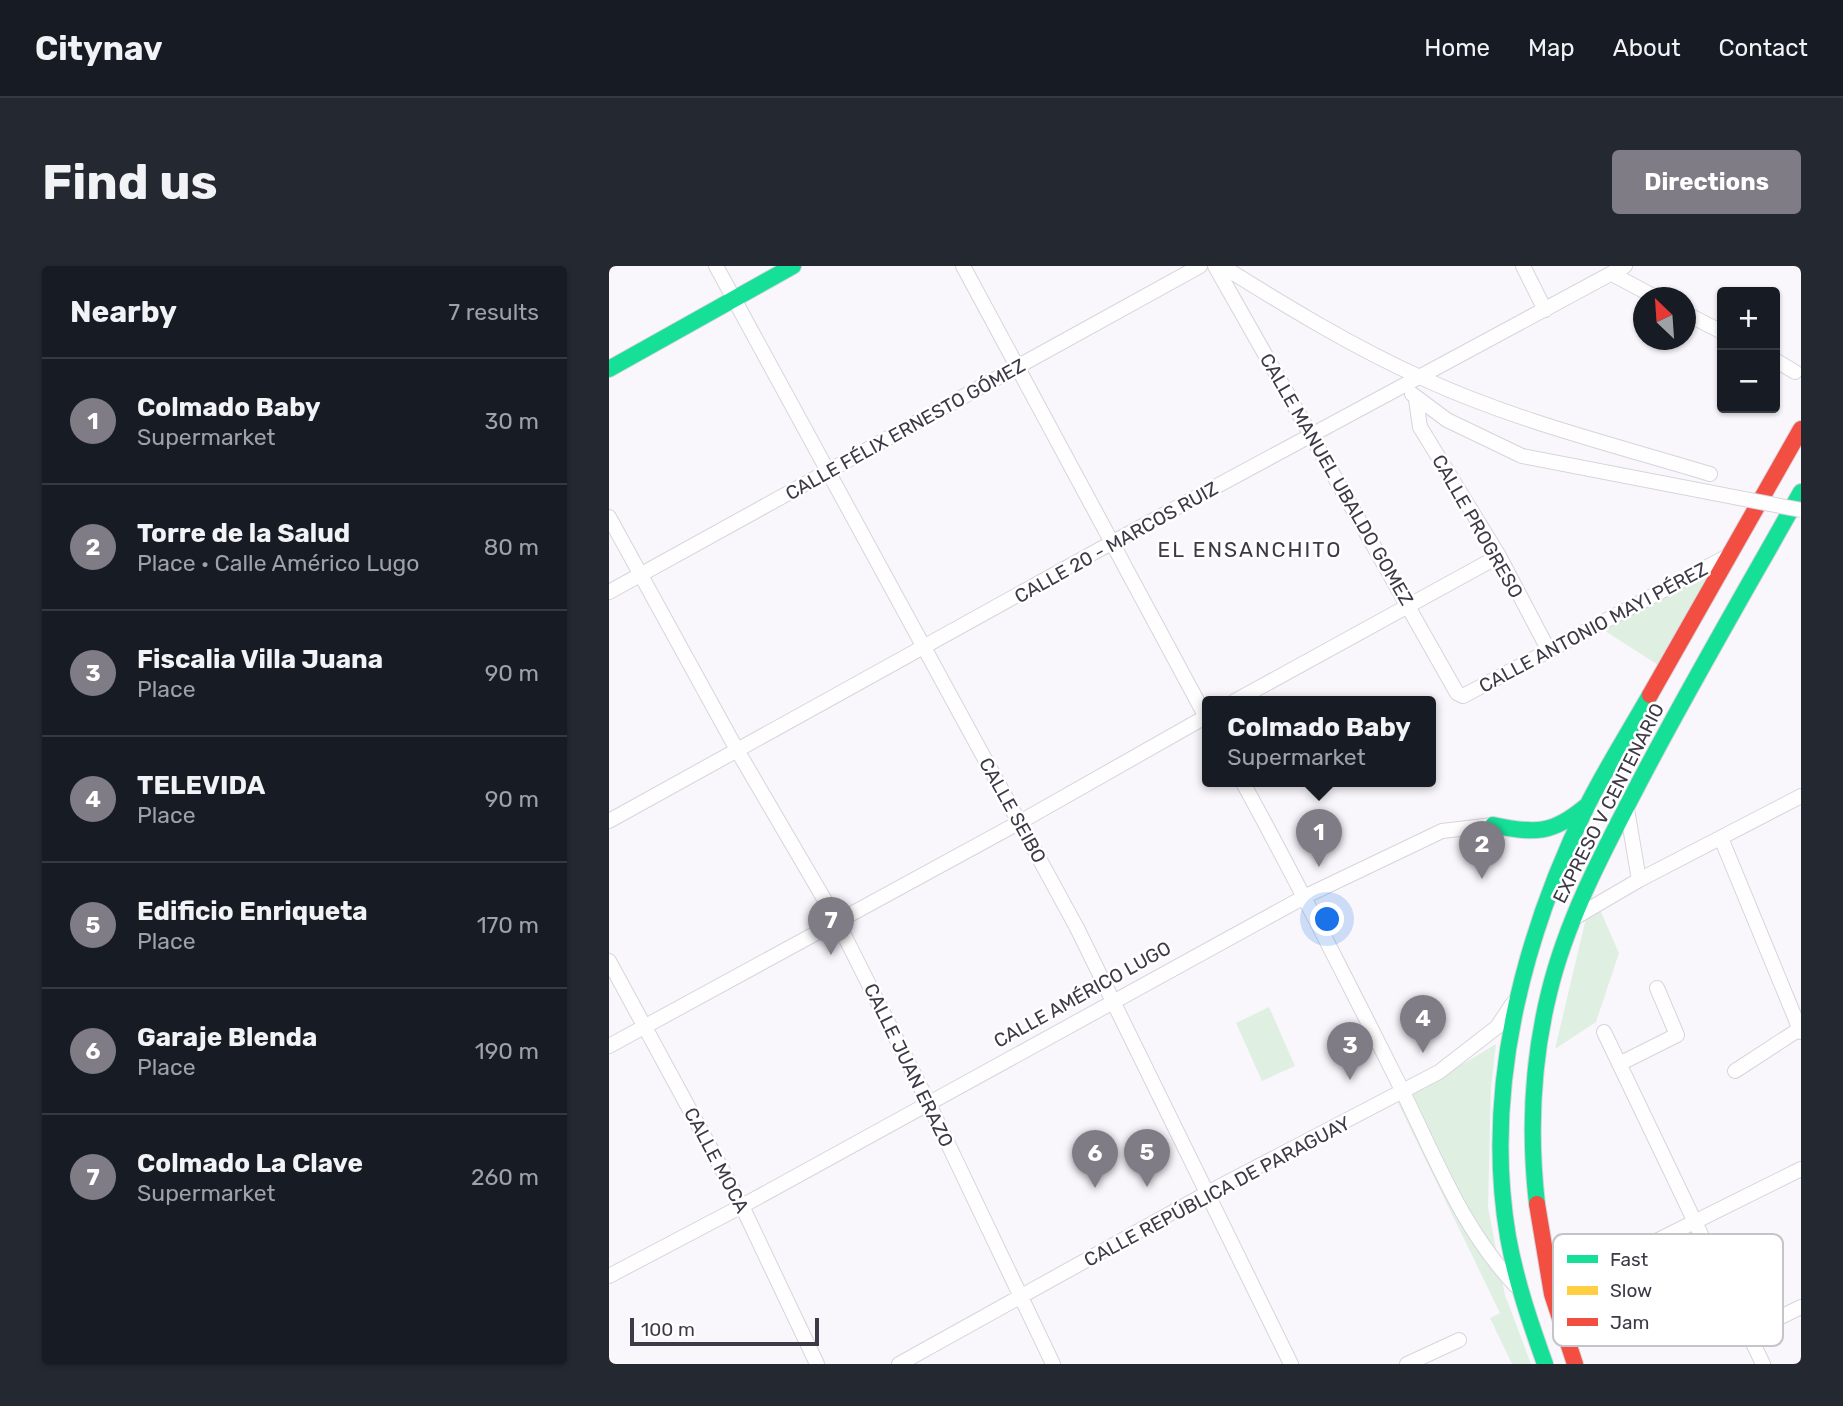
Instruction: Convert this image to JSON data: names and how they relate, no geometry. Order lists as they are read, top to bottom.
{
  "streets": {
    "main road": ["EXPRESO V CENTENARIO", "CALLE AMÉRICO LUGO"],
    "street": [
      "CALLE FÉLIX ERNESTO GÓMEZ",
      "CALLE MANUEL UBALDO GOMEZ",
      "CALLE PROGRESO",
      "CALLE 20 - MARCOS RUIZ",
      "CALLE ANTONIO MAYI PÉREZ",
      "CALLE SEIBO",
      "CALLE JUAN ERAZO",
      "CALLE MOCA",
      "CALLE REPÚBLICA DE PARAGUAY"
    ]
  },
  "crossings": [
    ["CALLE FÉLIX ERNESTO GÓMEZ", "CALLE SEIBO"],
    ["CALLE FÉLIX ERNESTO GÓMEZ", "CALLE JUAN ERAZO"],
    ["CALLE MANUEL UBALDO GOMEZ", "CALLE 20 - MARCOS RUIZ"],
    ["CALLE MANUEL UBALDO GOMEZ", "CALLE ANTONIO MAYI PÉREZ"],
    ["CALLE PROGRESO", "CALLE ANTONIO MAYI PÉREZ"],
    ["CALLE 20 - MARCOS RUIZ", "CALLE SEIBO"],
    ["CALLE 20 - MARCOS RUIZ", "CALLE JUAN ERAZO"],
    ["CALLE ANTONIO MAYI PÉREZ", "EXPRESO V CENTENARIO"],
    ["EXPRESO V CENTENARIO", "CALLE AMÉRICO LUGO"],
    ["EXPRESO V CENTENARIO", "CALLE REPÚBLICA DE PARAGUAY"],
    ["CALLE SEIBO", "CALLE AMÉRICO LUGO"],
    ["CALLE SEIBO", "CALLE REPÚBLICA DE PARAGUAY"],
    ["CALLE AMÉRICO LUGO", "CALLE JUAN ERAZO"],
    ["CALLE AMÉRICO LUGO", "CALLE MOCA"],
    ["CALLE JUAN ERAZO", "CALLE REPÚBLICA DE PARAGUAY"]
  ],
  "districts": ["EL ENSANCHITO"],
  "legend": ["Fast", "Slow", "Jam"],
  "scale_bar": "100 m",
  "north": "top left",
  "page": {
    "header": "Citynav",
    "nav": [
      "Home",
      "Map",
      "About",
      "Contact"
    ],
    "buttons": "Directions",
    "title": "Find us",
    "heading": ["Nearby", "7 results"],
    "map_buttons": ["+", "−"],
    "list": [
      {
        "mark": "1",
        "name": "Colmado Baby",
        "note": "Supermarket",
        "value": "30 m"
      },
      {
        "mark": "2",
        "name": "Torre de la Salud",
        "note": "Place · Calle Américo Lugo",
        "value": "80 m"
      },
      {
        "mark": "3",
        "name": "Fiscalia Villa Juana",
        "note": "Place",
        "value": "90 m"
      },
      {
        "mark": "4",
        "name": "TELEVIDA",
        "note": "Place",
        "value": "90 m"
      },
      {
        "mark": "5",
        "name": "Edificio Enriqueta",
        "note": "Place",
        "value": "170 m"
      },
      {
        "mark": "6",
        "name": "Garaje Blenda",
        "note": "Place",
        "value": "190 m"
      },
      {
        "mark": "7",
        "name": "Colmado La Clave",
        "note": "Supermarket",
        "value": "260 m"
      }
    ],
    "popup": ["Colmado Baby", "Supermarket"],
    "pins": [
      "1",
      "2",
      "7",
      "4",
      "3",
      "5",
      "6"
    ],
    "scale": "100 m"
  }
}
